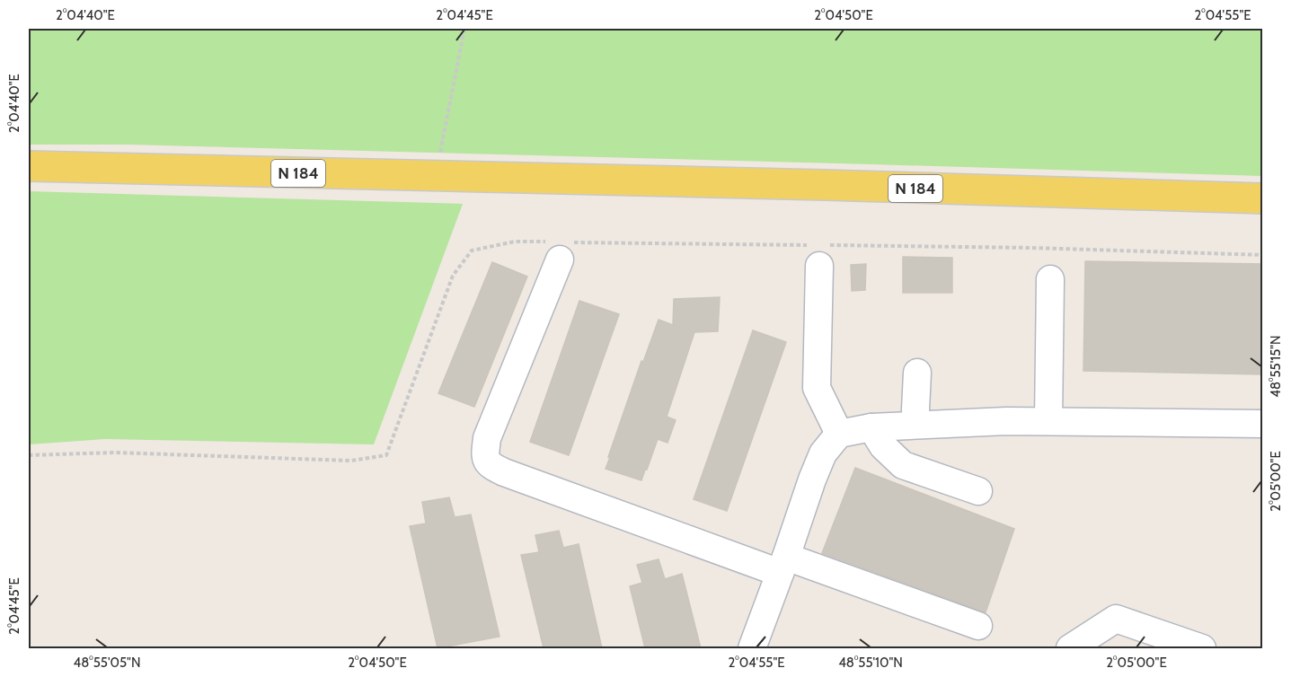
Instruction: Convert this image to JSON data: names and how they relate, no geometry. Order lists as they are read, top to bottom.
{
  "streets": {
    "main road": ["N 184"]
  },
  "coordinates": [
    "2°04'40\"E",
    "2°04'45\"E",
    "2°04'50\"E",
    "2°04'55\"E",
    "48°55'15\"N",
    "2°05'00\"E",
    "48°55'05\"N",
    "48°55'10\"N"
  ]
}
